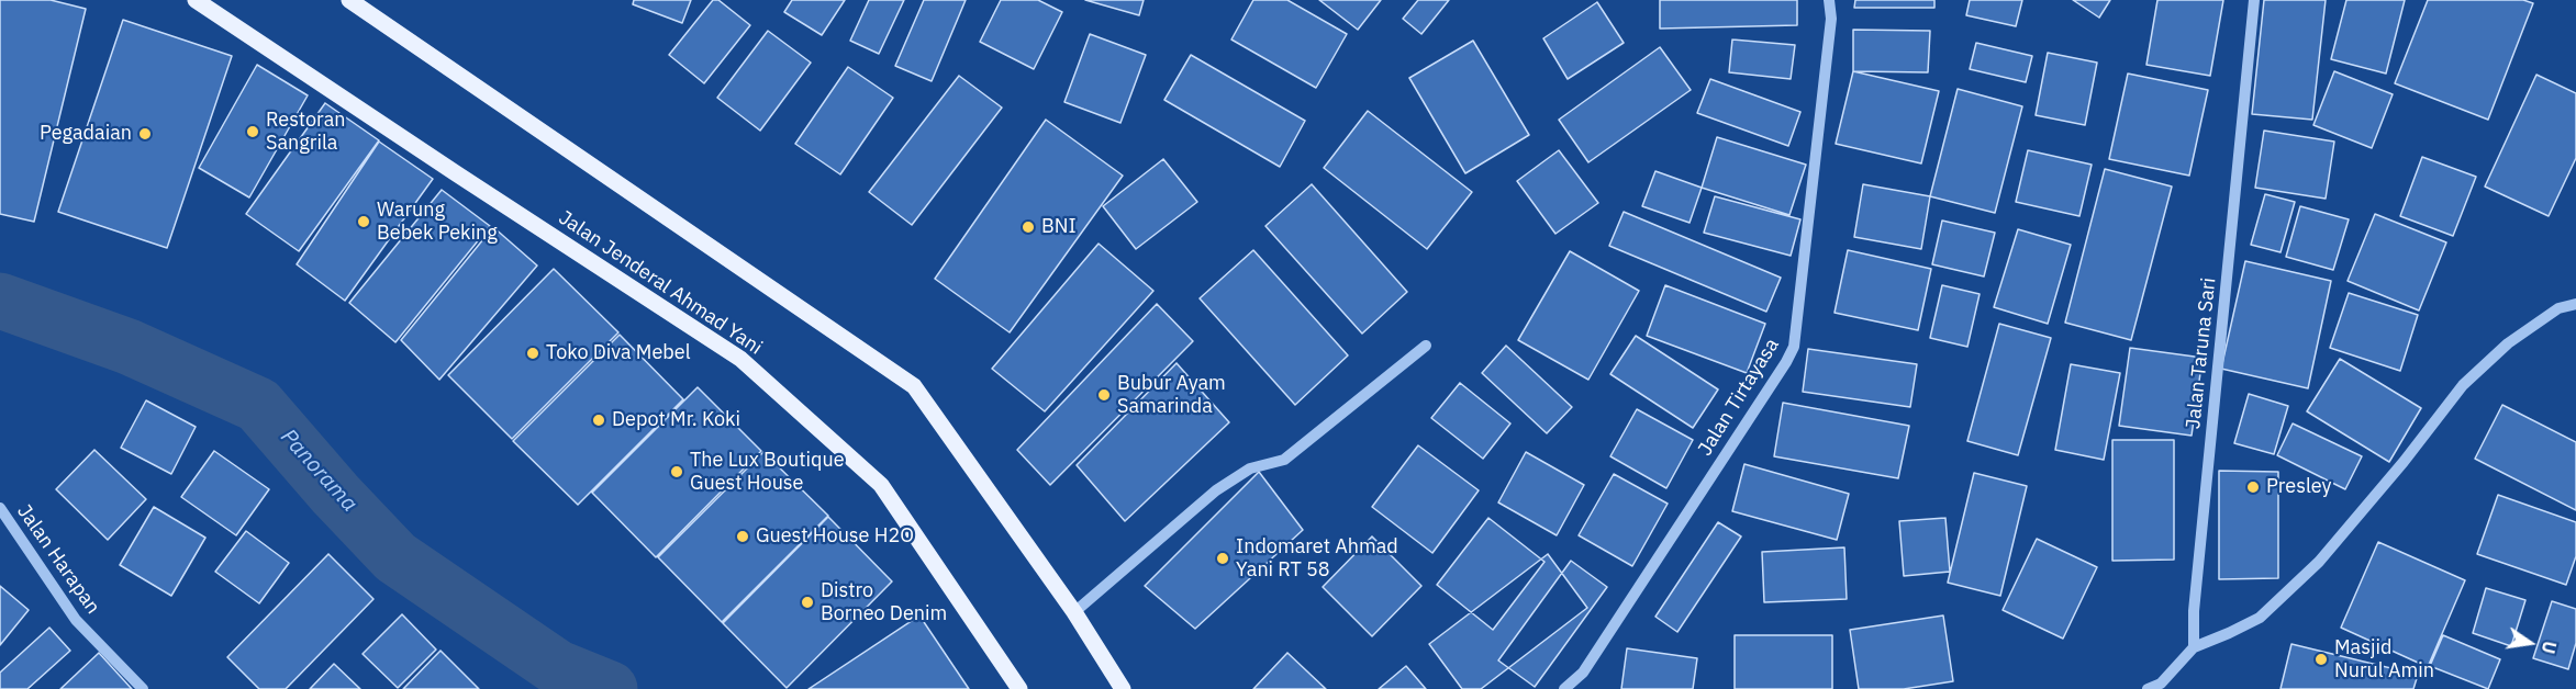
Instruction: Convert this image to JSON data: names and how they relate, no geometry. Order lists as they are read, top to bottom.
{
  "streets": {
    "main road": ["Jalan Jenderal Ahmad Yani"],
    "street": ["Jalan Taruna Sari", "Jalan Tirtayasa", "Jalan Harapan"]
  },
  "water": ["Panorama"],
  "places": [
    "Restoran Sangrila",
    "Pegadaian",
    "Warung Bebek Peking",
    "BNI",
    "Toko Diva Mebel",
    "Bubur Ayam Samarinda",
    "Depot Mr. Koki",
    "The Lux Boutique Guest House",
    "Presley",
    "Guest House H2O",
    "Indomaret Ahmad Yani RT 58",
    "Distro Borneo Denim",
    "Masjid Nurul Amin"
  ],
  "north": "right"
}
